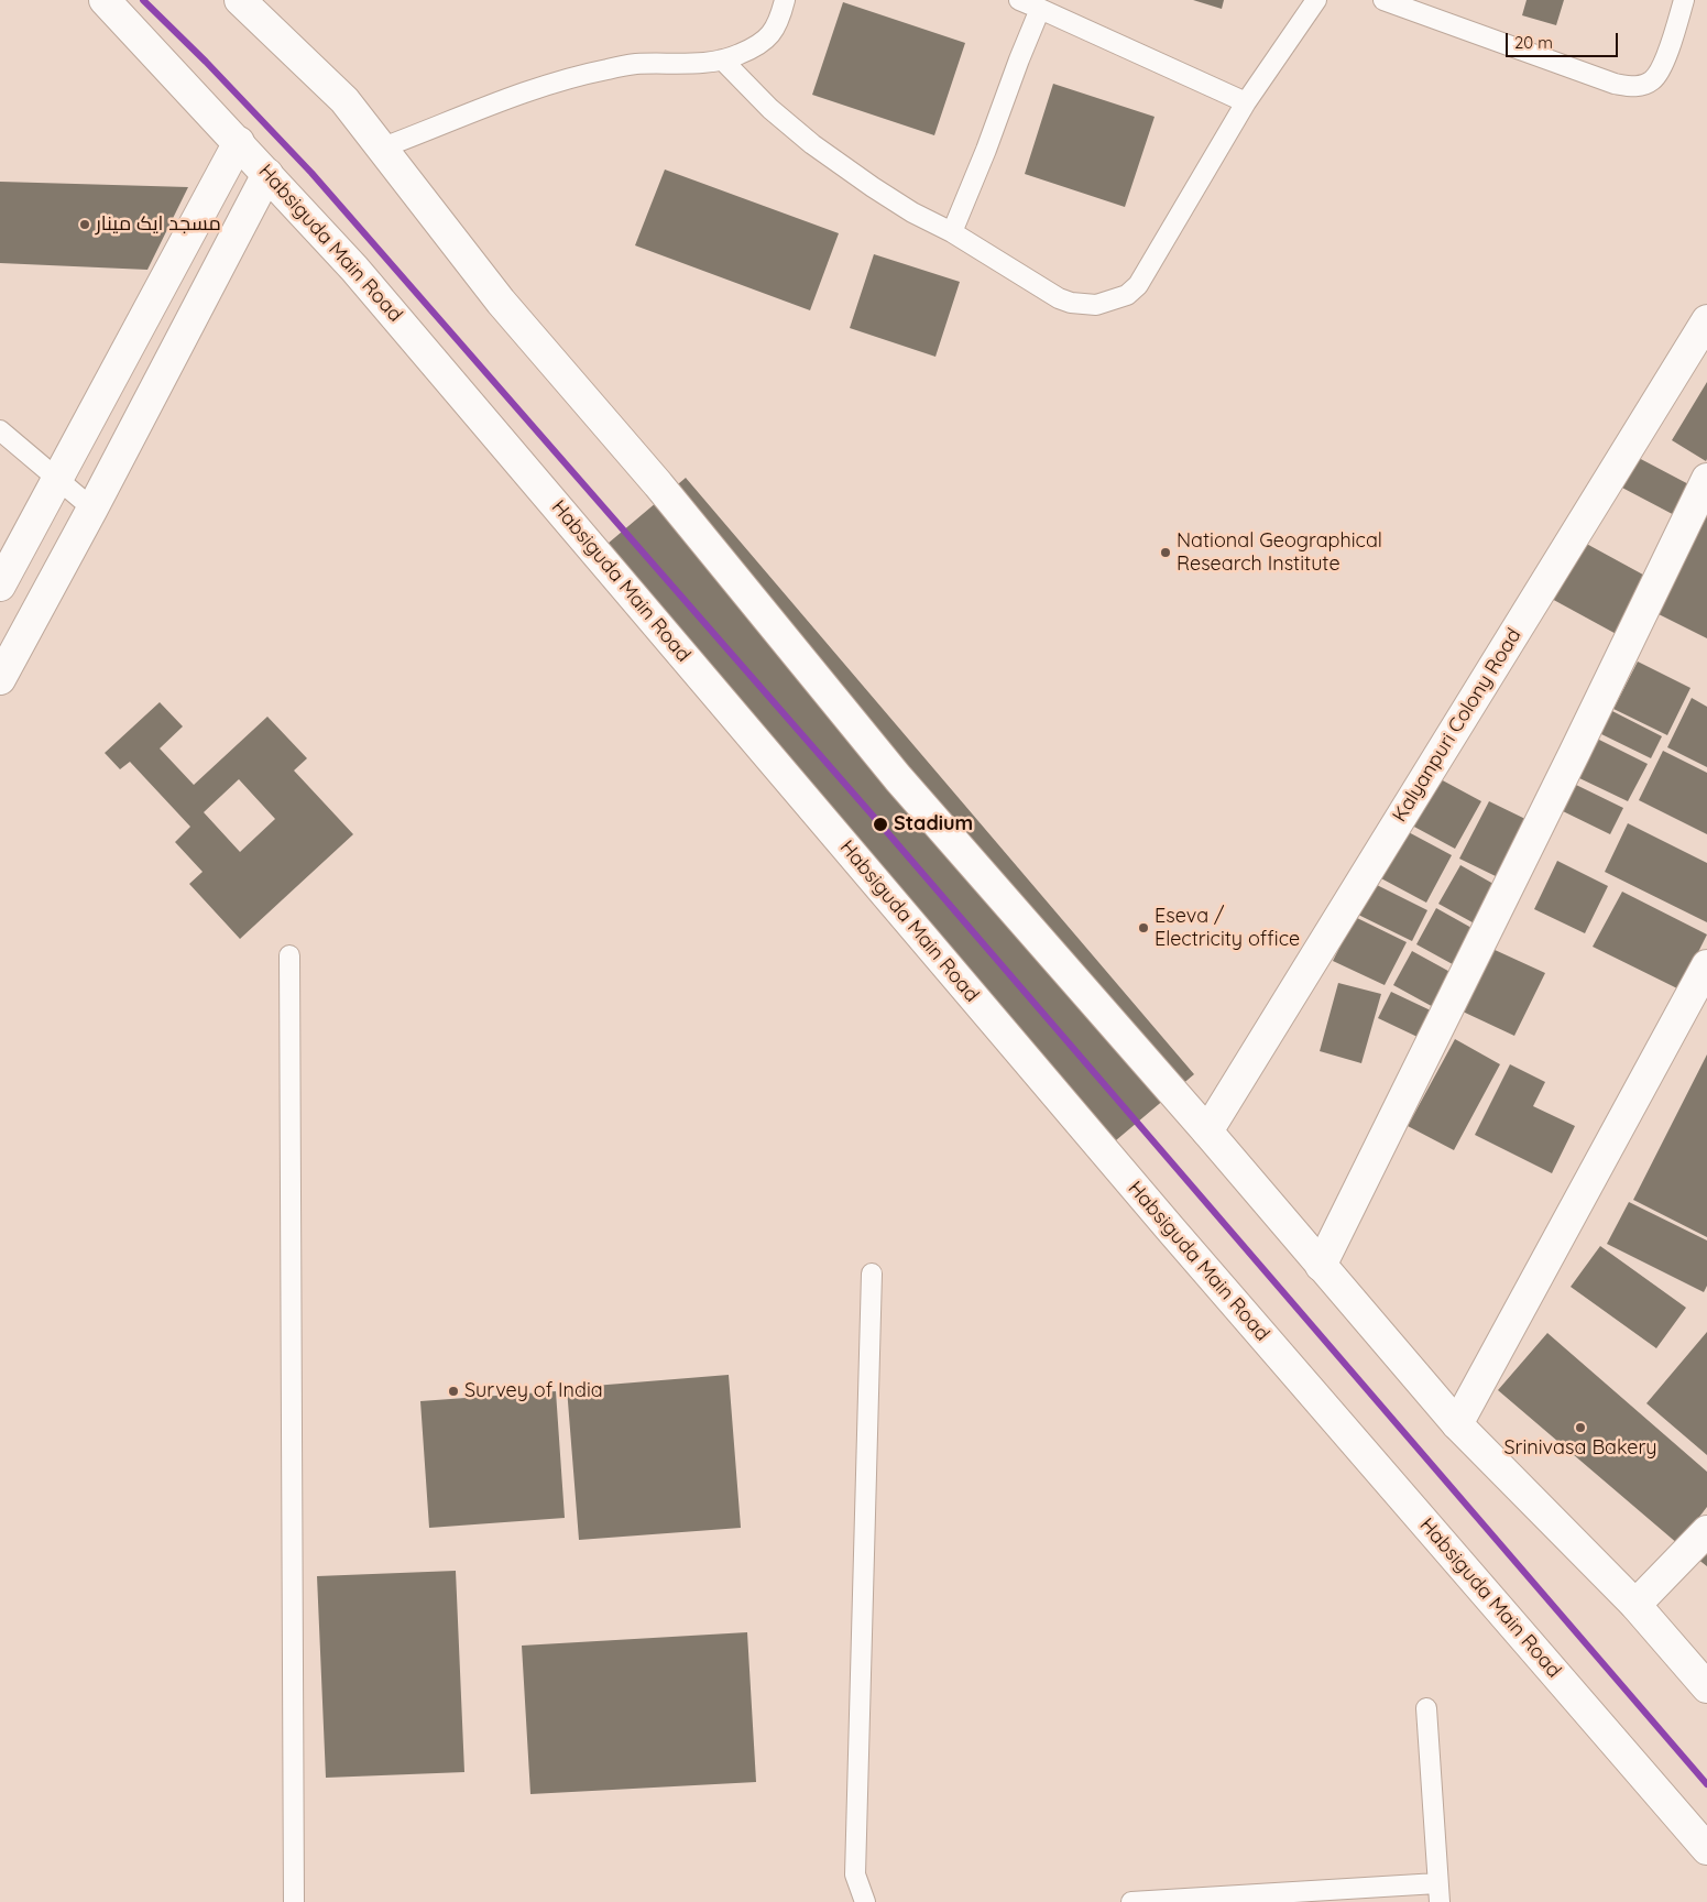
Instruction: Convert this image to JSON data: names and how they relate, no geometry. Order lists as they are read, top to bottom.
{
  "streets": {
    "main road": ["Habsiguda Main Road", "Kalyanpuri Colony Road"]
  },
  "places": [
    "مسجد ایک مینار",
    "National Geographical Research Institute",
    "Stadium",
    "Eseva / Electricity office",
    "Survey of India",
    "Srinivasa Bakery"
  ],
  "scale_bar": "20 m"
}
